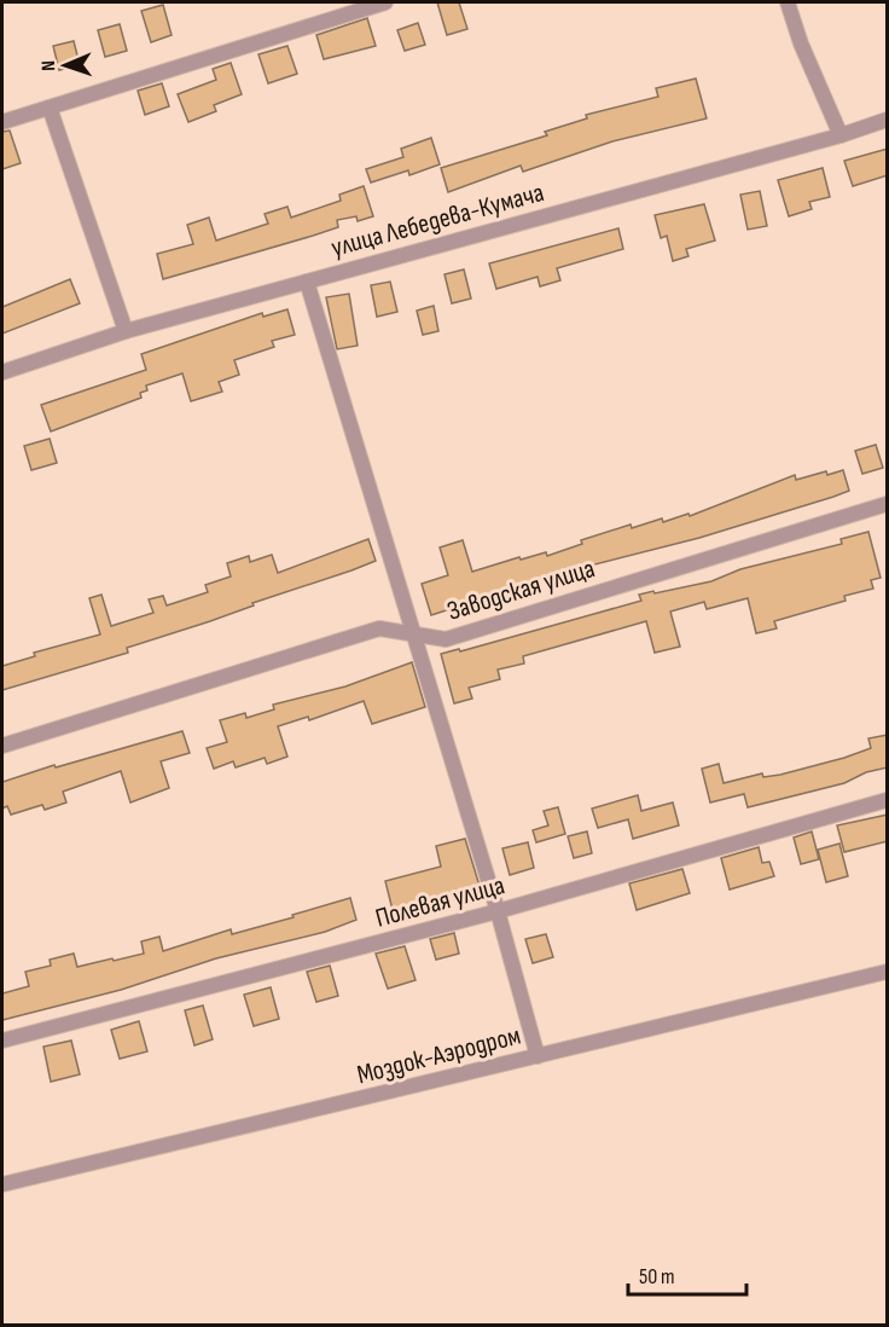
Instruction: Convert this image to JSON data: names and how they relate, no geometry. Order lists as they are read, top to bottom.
{
  "streets": {
    "street": [
      "улица Лебедева-Кумача",
      "Заводская улица",
      "Полевая улица",
      "Моздок-Аэродром"
    ]
  },
  "scale_bar": "50 m",
  "north": "left"
}
